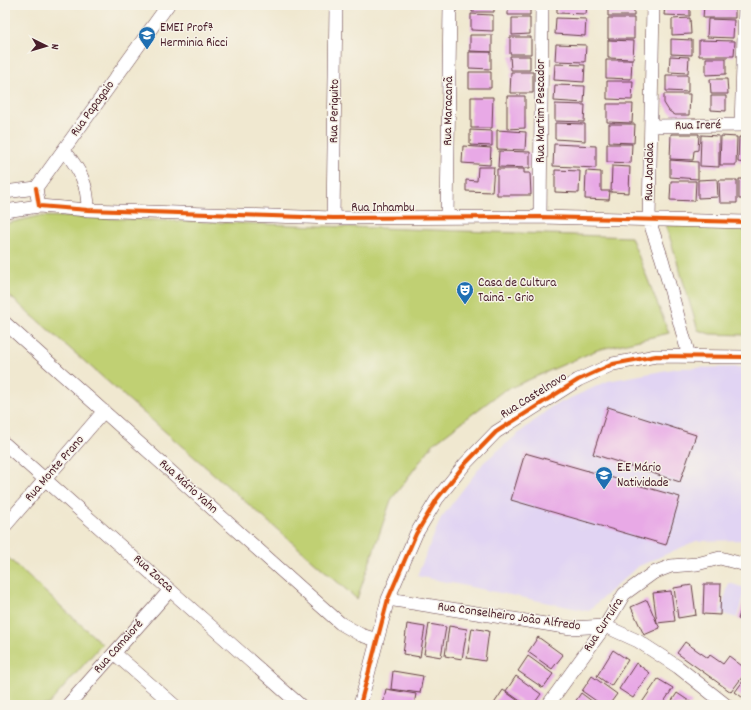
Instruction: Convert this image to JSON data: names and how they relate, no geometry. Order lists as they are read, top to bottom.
{
  "streets": {
    "street": [
      "Rua Papagaio",
      "Rua Periquito",
      "Rua Maracanã",
      "Rua Martim Pescador",
      "Rua Ireré",
      "Rua Jandaia",
      "Rua Inhambu",
      "Rua Castelnovo",
      "Rua Monte Prano",
      "Rua Mário Yahn",
      "Rua Zocca",
      "Rua Conselheiro João Alfredo",
      "Rua Curruíra",
      "Rua Camaioré"
    ]
  },
  "crossings": [
    ["Rua Periquito", "Rua Inhambu"],
    ["Rua Maracanã", "Rua Inhambu"],
    ["Rua Martim Pescador", "Rua Inhambu"],
    ["Rua Ireré", "Rua Jandaia"],
    ["Rua Jandaia", "Rua Inhambu"],
    ["Rua Jandaia", "Rua Castelnovo"],
    ["Rua Castelnovo", "Rua Mário Yahn"],
    ["Rua Castelnovo", "Rua Conselheiro João Alfredo"],
    ["Rua Monte Prano", "Rua Mário Yahn"],
    ["Rua Monte Prano", "Rua Zocca"],
    ["Rua Zocca", "Rua Camaioré"],
    ["Rua Conselheiro João Alfredo", "Rua Curruíra"]
  ],
  "places": {
    "school or university": ["EMEI Profª Herminia Ricci", "E.E Mário Natividade"],
    "theatre": ["Casa de Cultura Tainã - Grio"]
  },
  "north": "right"
}
